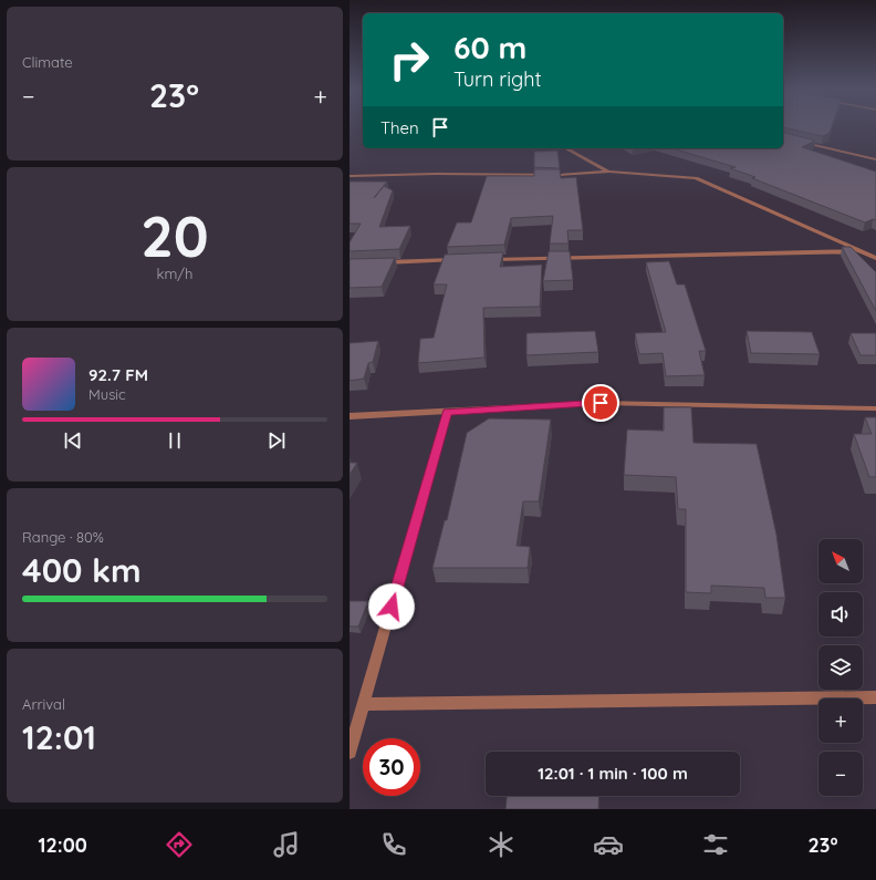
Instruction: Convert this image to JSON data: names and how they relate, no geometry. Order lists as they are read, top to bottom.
{
  "north": "top left",
  "page": {
    "tile": [
      "Climate",
      ["20", "km/h"],
      ["Range · 80%", "400 km"],
      ["Arrival", "12:01"]
    ],
    "turn": ["60 m", "Turn right"],
    "heat": ["−", "23°", "+"],
    "then": "Then",
    "song": ["92.7 FM", "Music"],
    "map_buttons": ["+", "−"],
    "limit": "30",
    "trip": "12:01 · 1 min · 100 m",
    "tabs": ["12:00", "23°"]
  }
}
